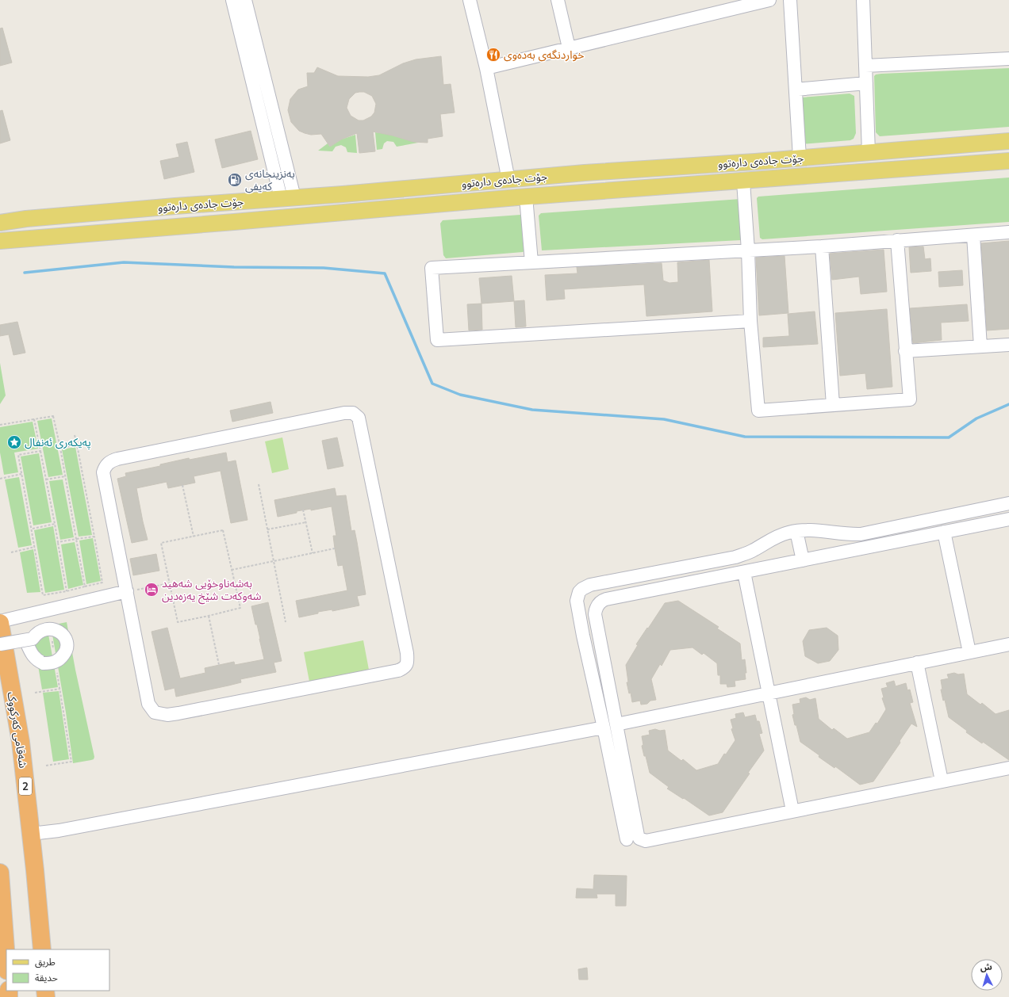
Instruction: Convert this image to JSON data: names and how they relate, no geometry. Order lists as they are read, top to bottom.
{
  "streets": {
    "highway": ["شەقامی کەرکووک", "2"],
    "main road": ["جۆت جادەی دارەتوو"]
  },
  "places": {
    "restaurant": ["خواردنگەی بەدەوی"],
    "fuel station": ["بەنزینخانەی کەیفی"],
    "place": ["پەیکەری ئەنفال"],
    "hotel": ["بەشەناوخۆیی شەهید شەوکەت شێخ یەزەدین"]
  },
  "legend": ["طريق", "حديقة"],
  "north": "top"
}
